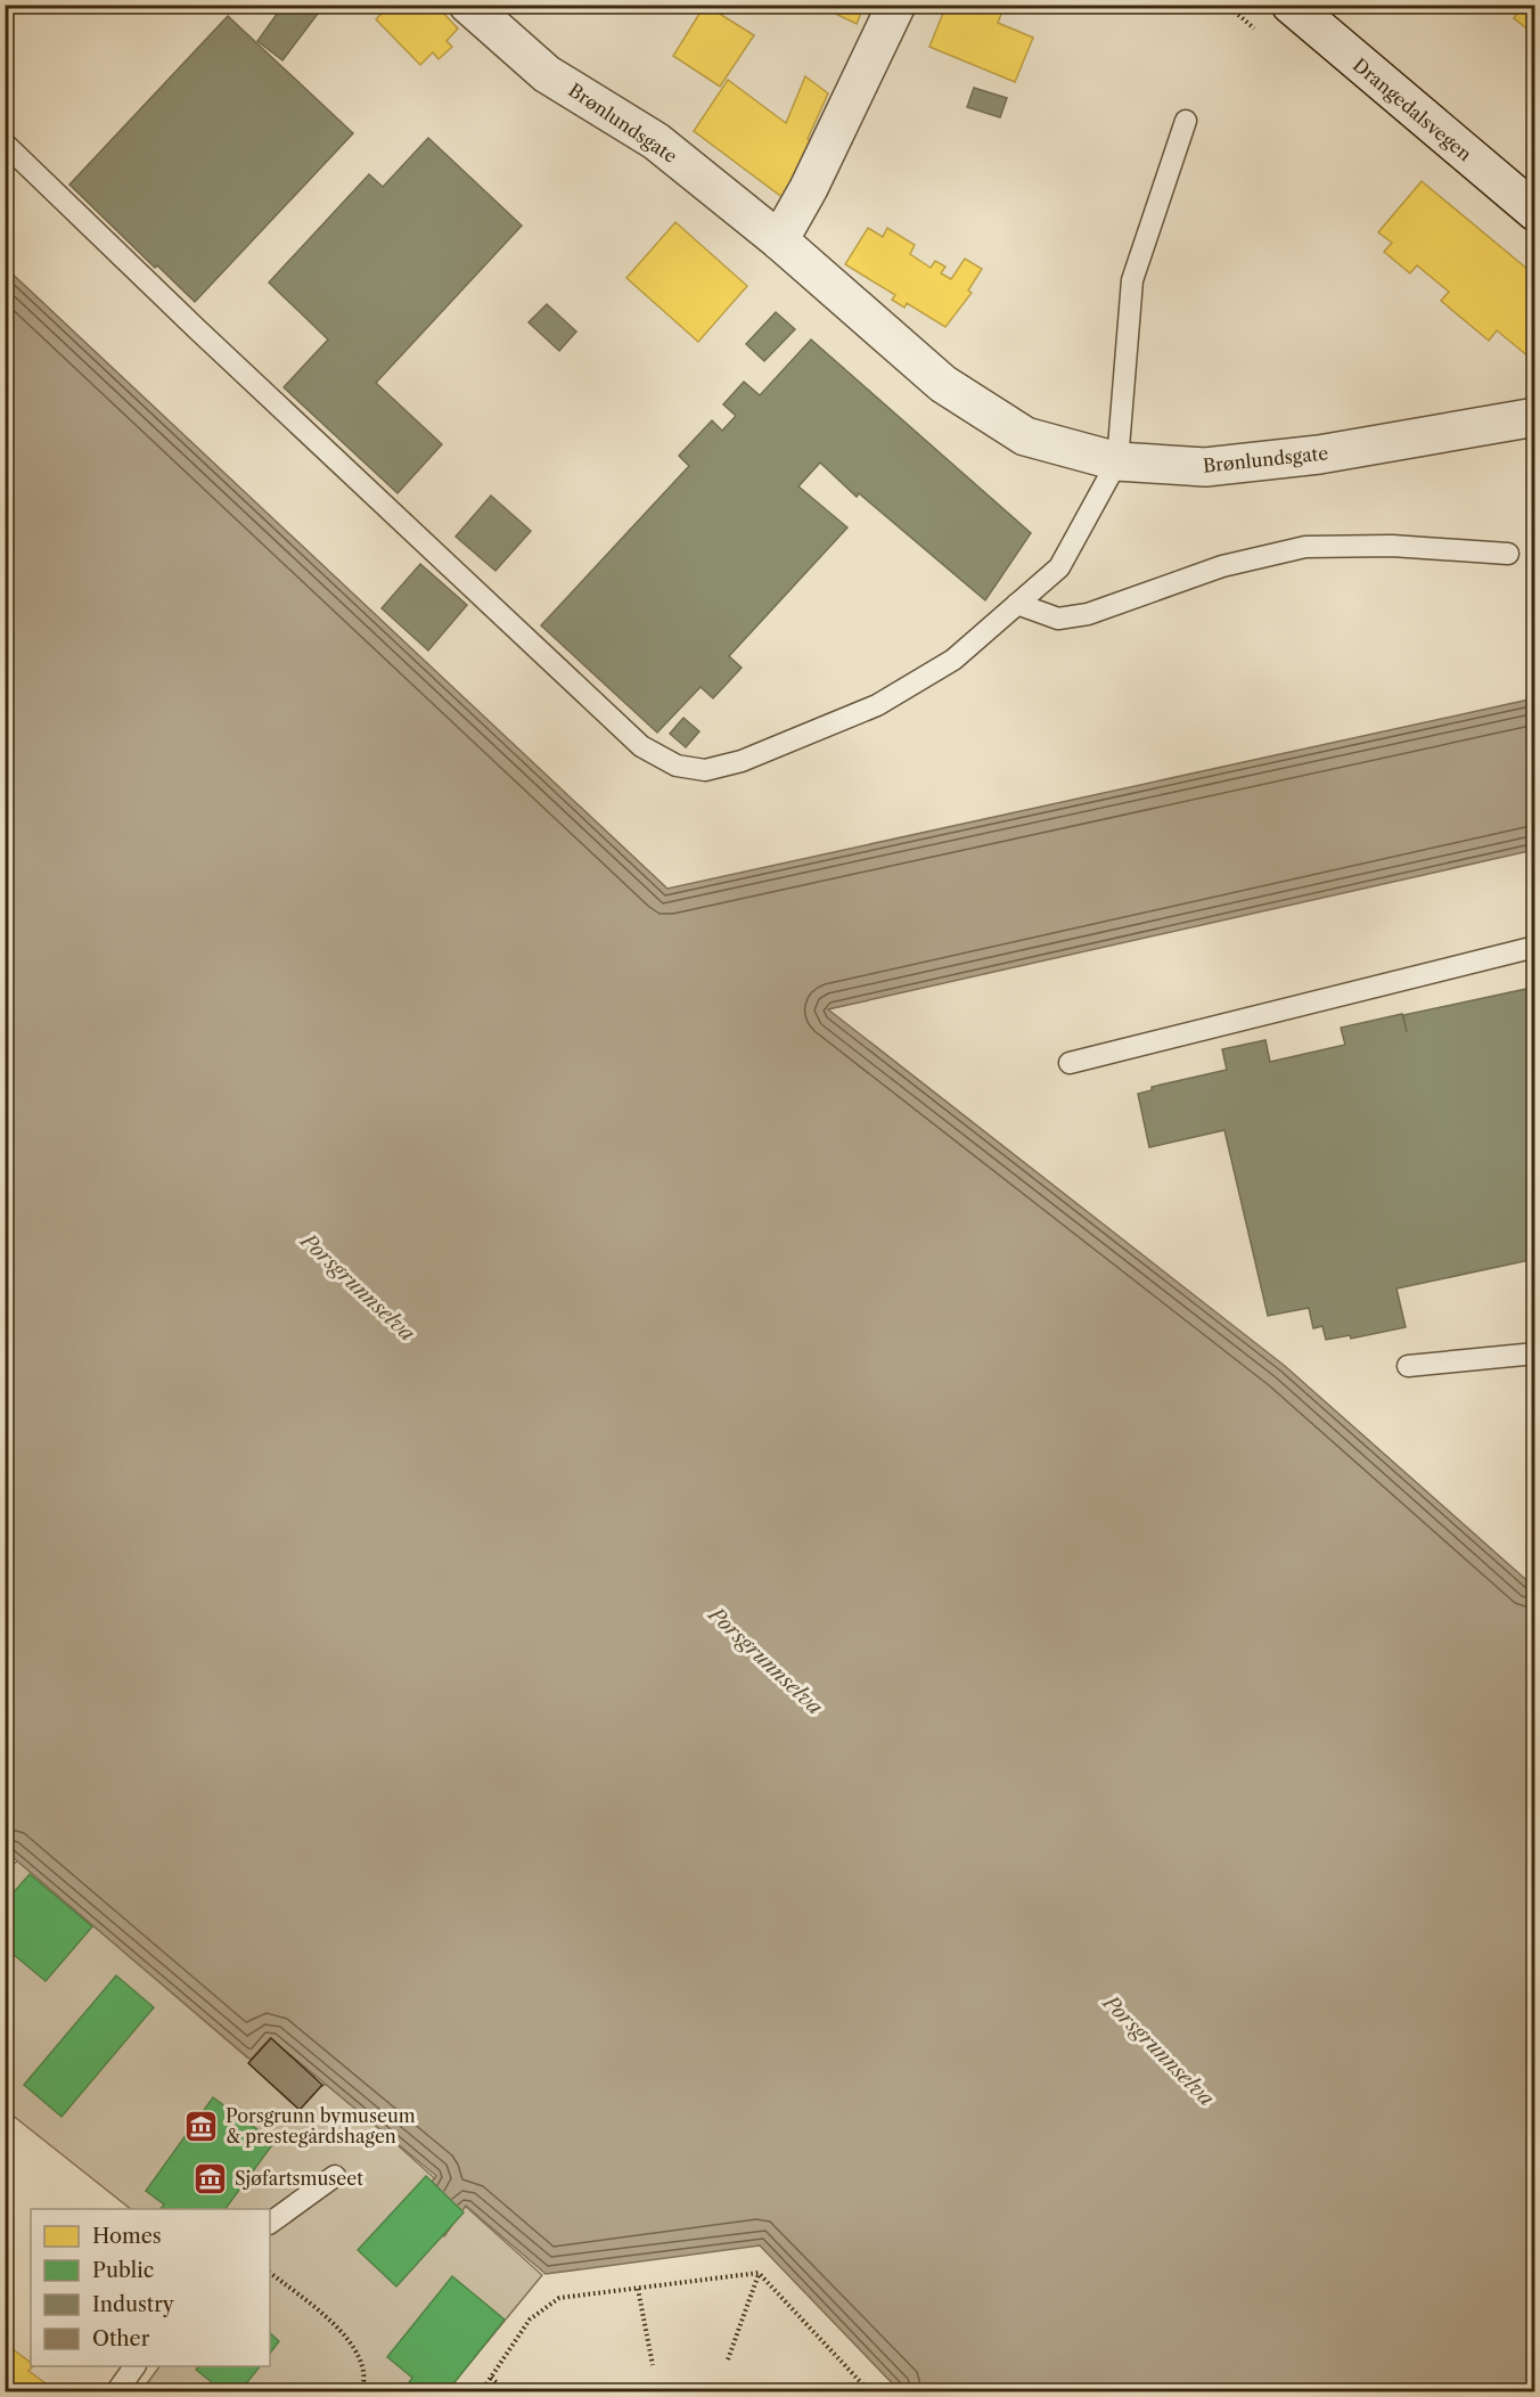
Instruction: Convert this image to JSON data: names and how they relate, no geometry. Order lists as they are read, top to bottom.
{
  "streets": {
    "street": ["Drangedalsvegen", "Brønlundsgate"]
  },
  "water": ["Porsgrunnselva"],
  "places": {
    "museum": ["Porsgrunn bymuseum & prestegårdshagen", "Sjøfartsmuseet"]
  },
  "legend": [
    "Homes",
    "Public",
    "Industry",
    "Other"
  ]
}
